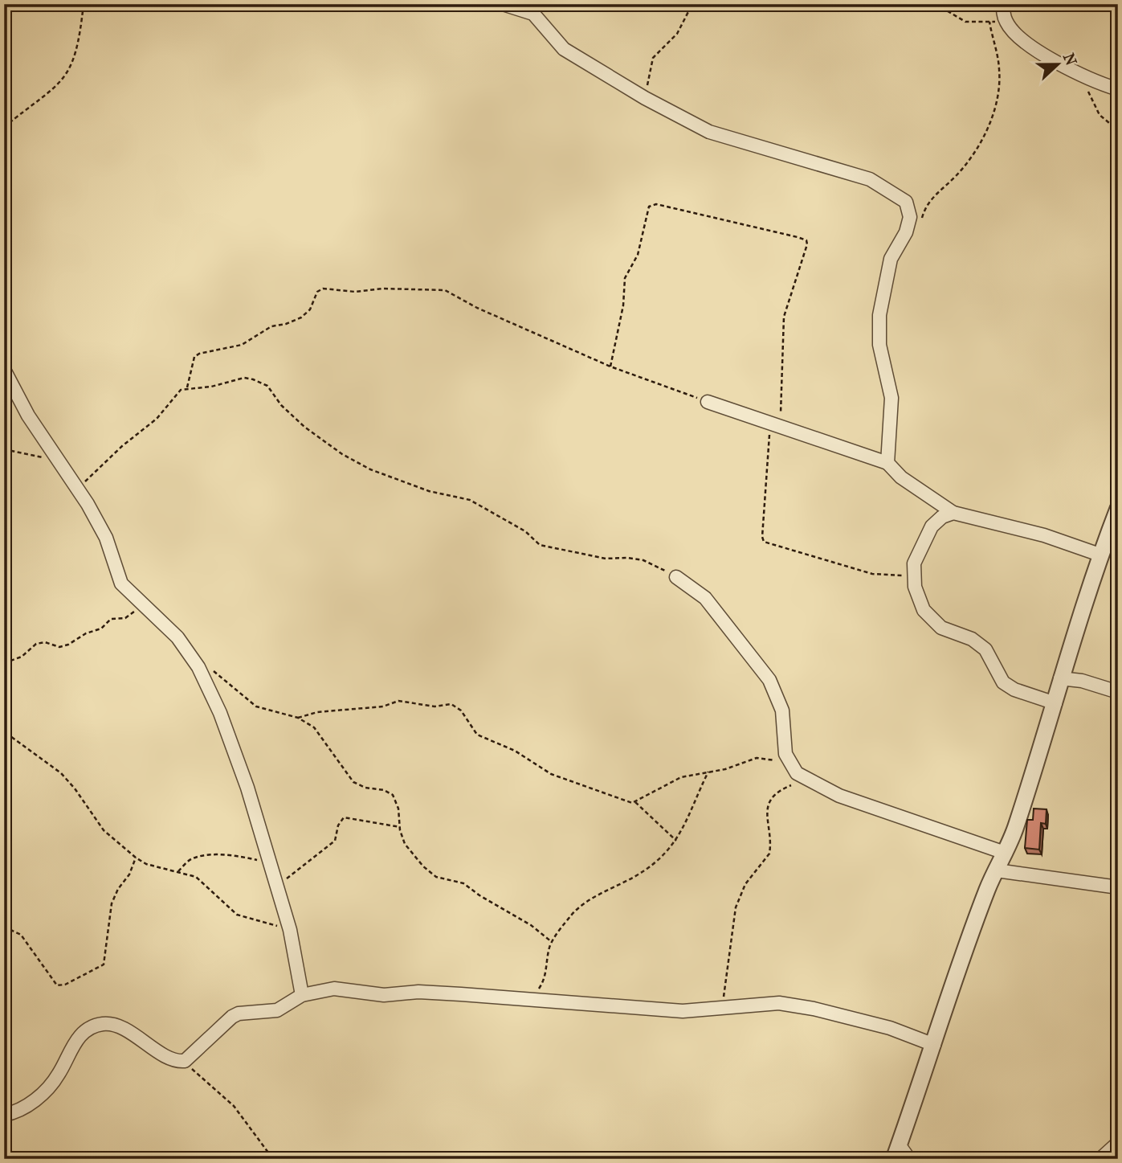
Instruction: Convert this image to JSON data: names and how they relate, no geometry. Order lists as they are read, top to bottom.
{
  "north": "right"
}
